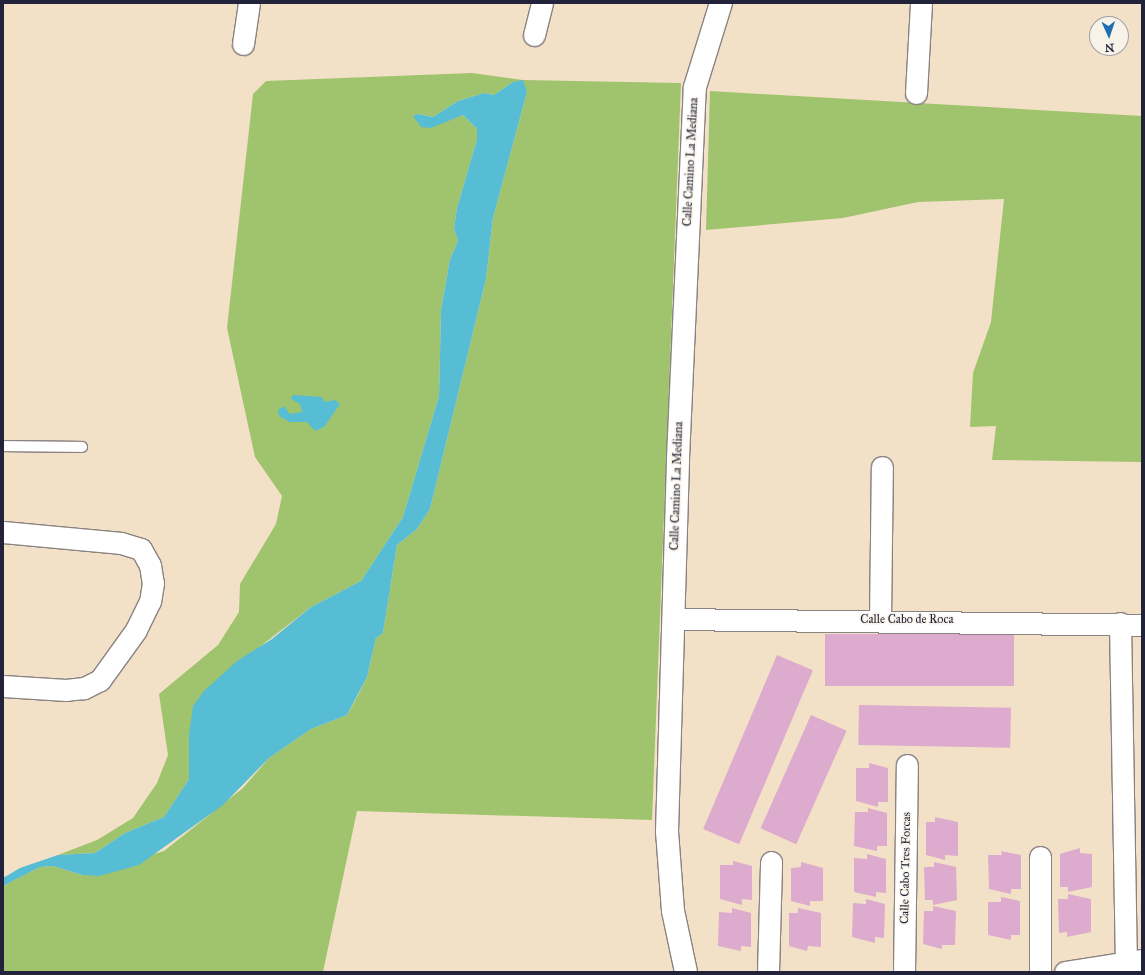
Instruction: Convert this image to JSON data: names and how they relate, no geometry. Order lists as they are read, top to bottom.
{
  "streets": {
    "street": ["Calle Camino La Mediana", "Calle Cabo de Roca", "Calle Cabo Tres Forcas"]
  },
  "crossings": [
    ["Calle Camino La Mediana", "Calle Cabo de Roca"]
  ],
  "north": "bottom"
}
